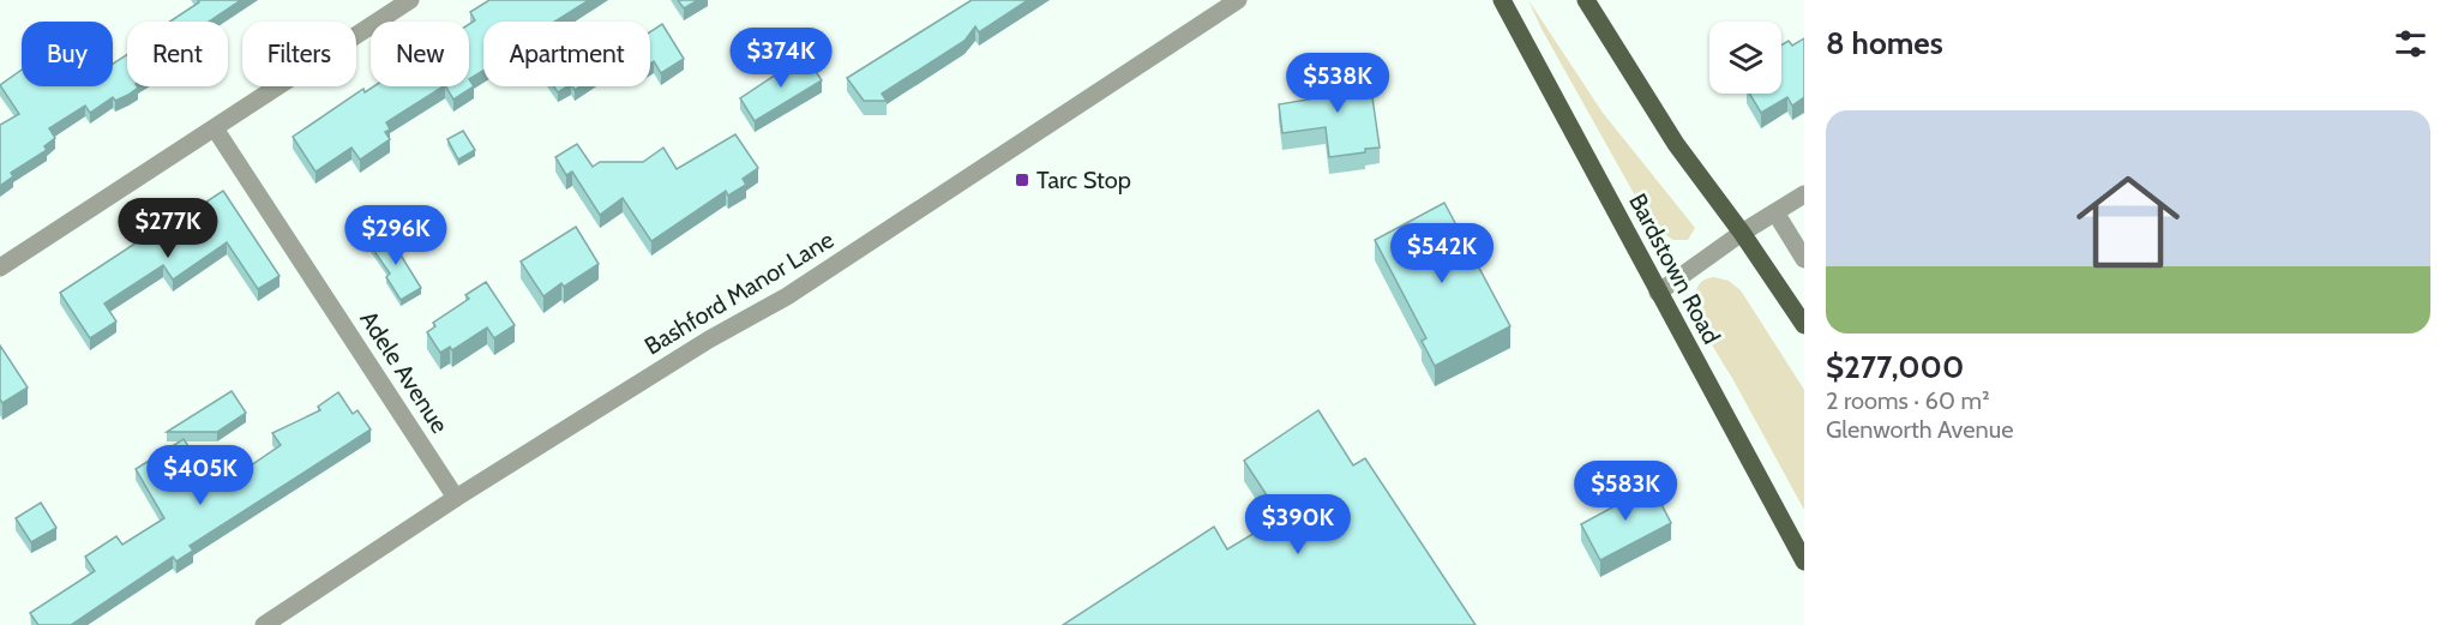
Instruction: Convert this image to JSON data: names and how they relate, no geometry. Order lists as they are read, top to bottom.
{
  "streets": {
    "main road": ["Bardstown Road"],
    "street": ["Bashford Manor Lane", "Adele Avenue"]
  },
  "crossings": [
    ["Bashford Manor Lane", "Adele Avenue"]
  ],
  "places": {
    "transit": ["Tarc Stop"]
  },
  "page": {
    "heading": "8 homes",
    "chip": [
      "Buy",
      "Rent",
      "Filters",
      "New",
      "Apartment"
    ],
    "price": [
      "$374K",
      "$538K",
      "$277K",
      "$296K",
      "$542K",
      "$405K",
      "$583K",
      "$390K"
    ],
    "list": [
      {
        "name": "$277,000",
        "note": "2 rooms · 60 m² · Glenworth Avenue"
      }
    ]
  }
}
